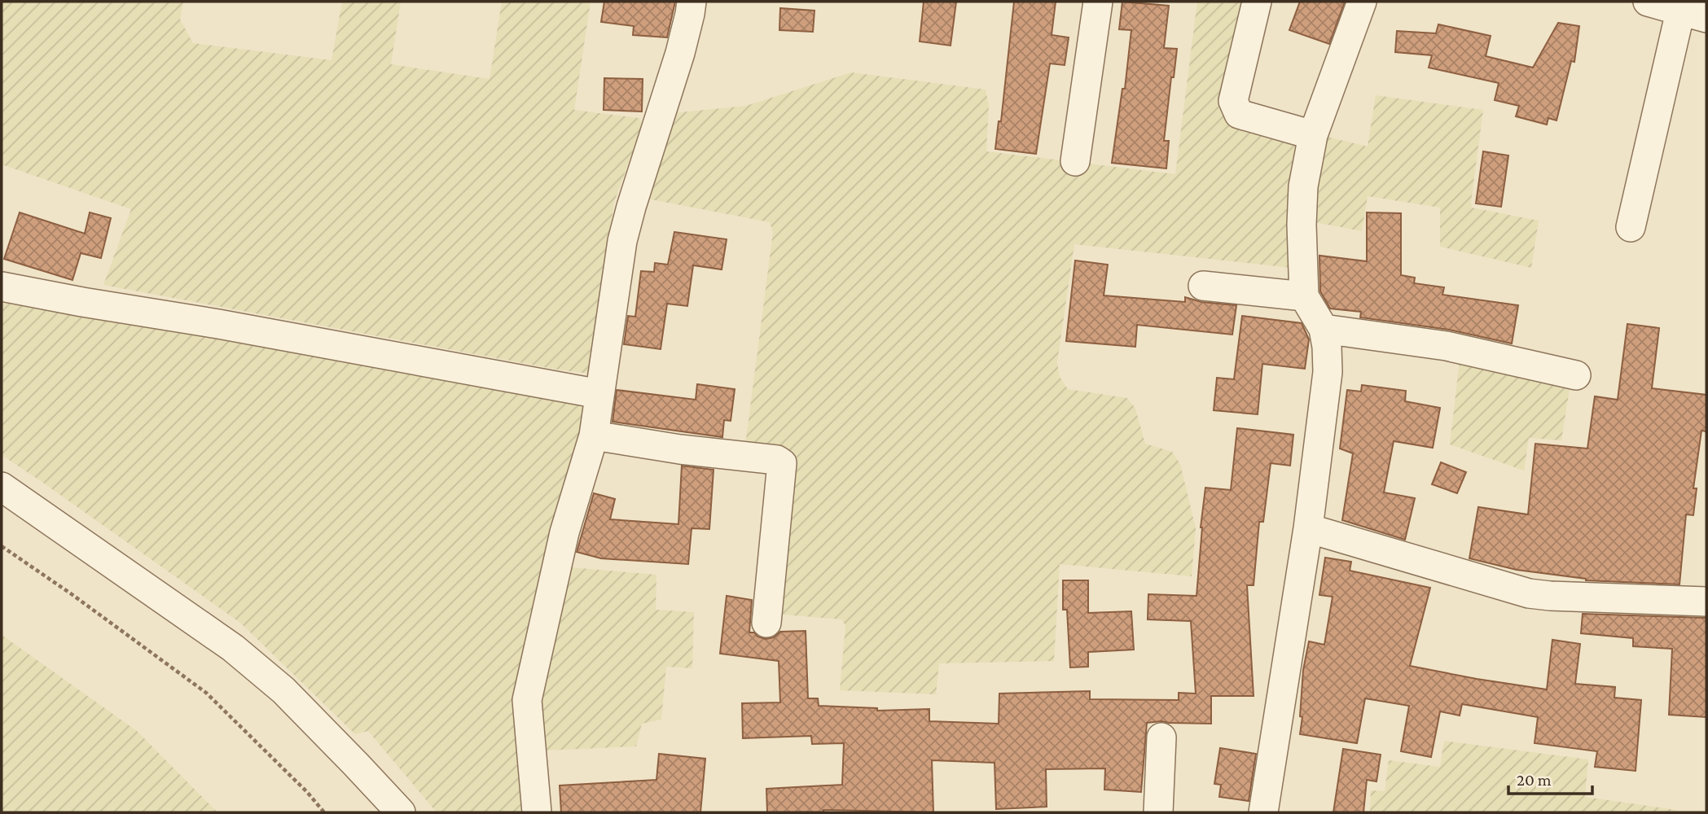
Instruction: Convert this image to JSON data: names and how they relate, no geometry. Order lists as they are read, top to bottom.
{
  "scale_bar": "20 m"
}
